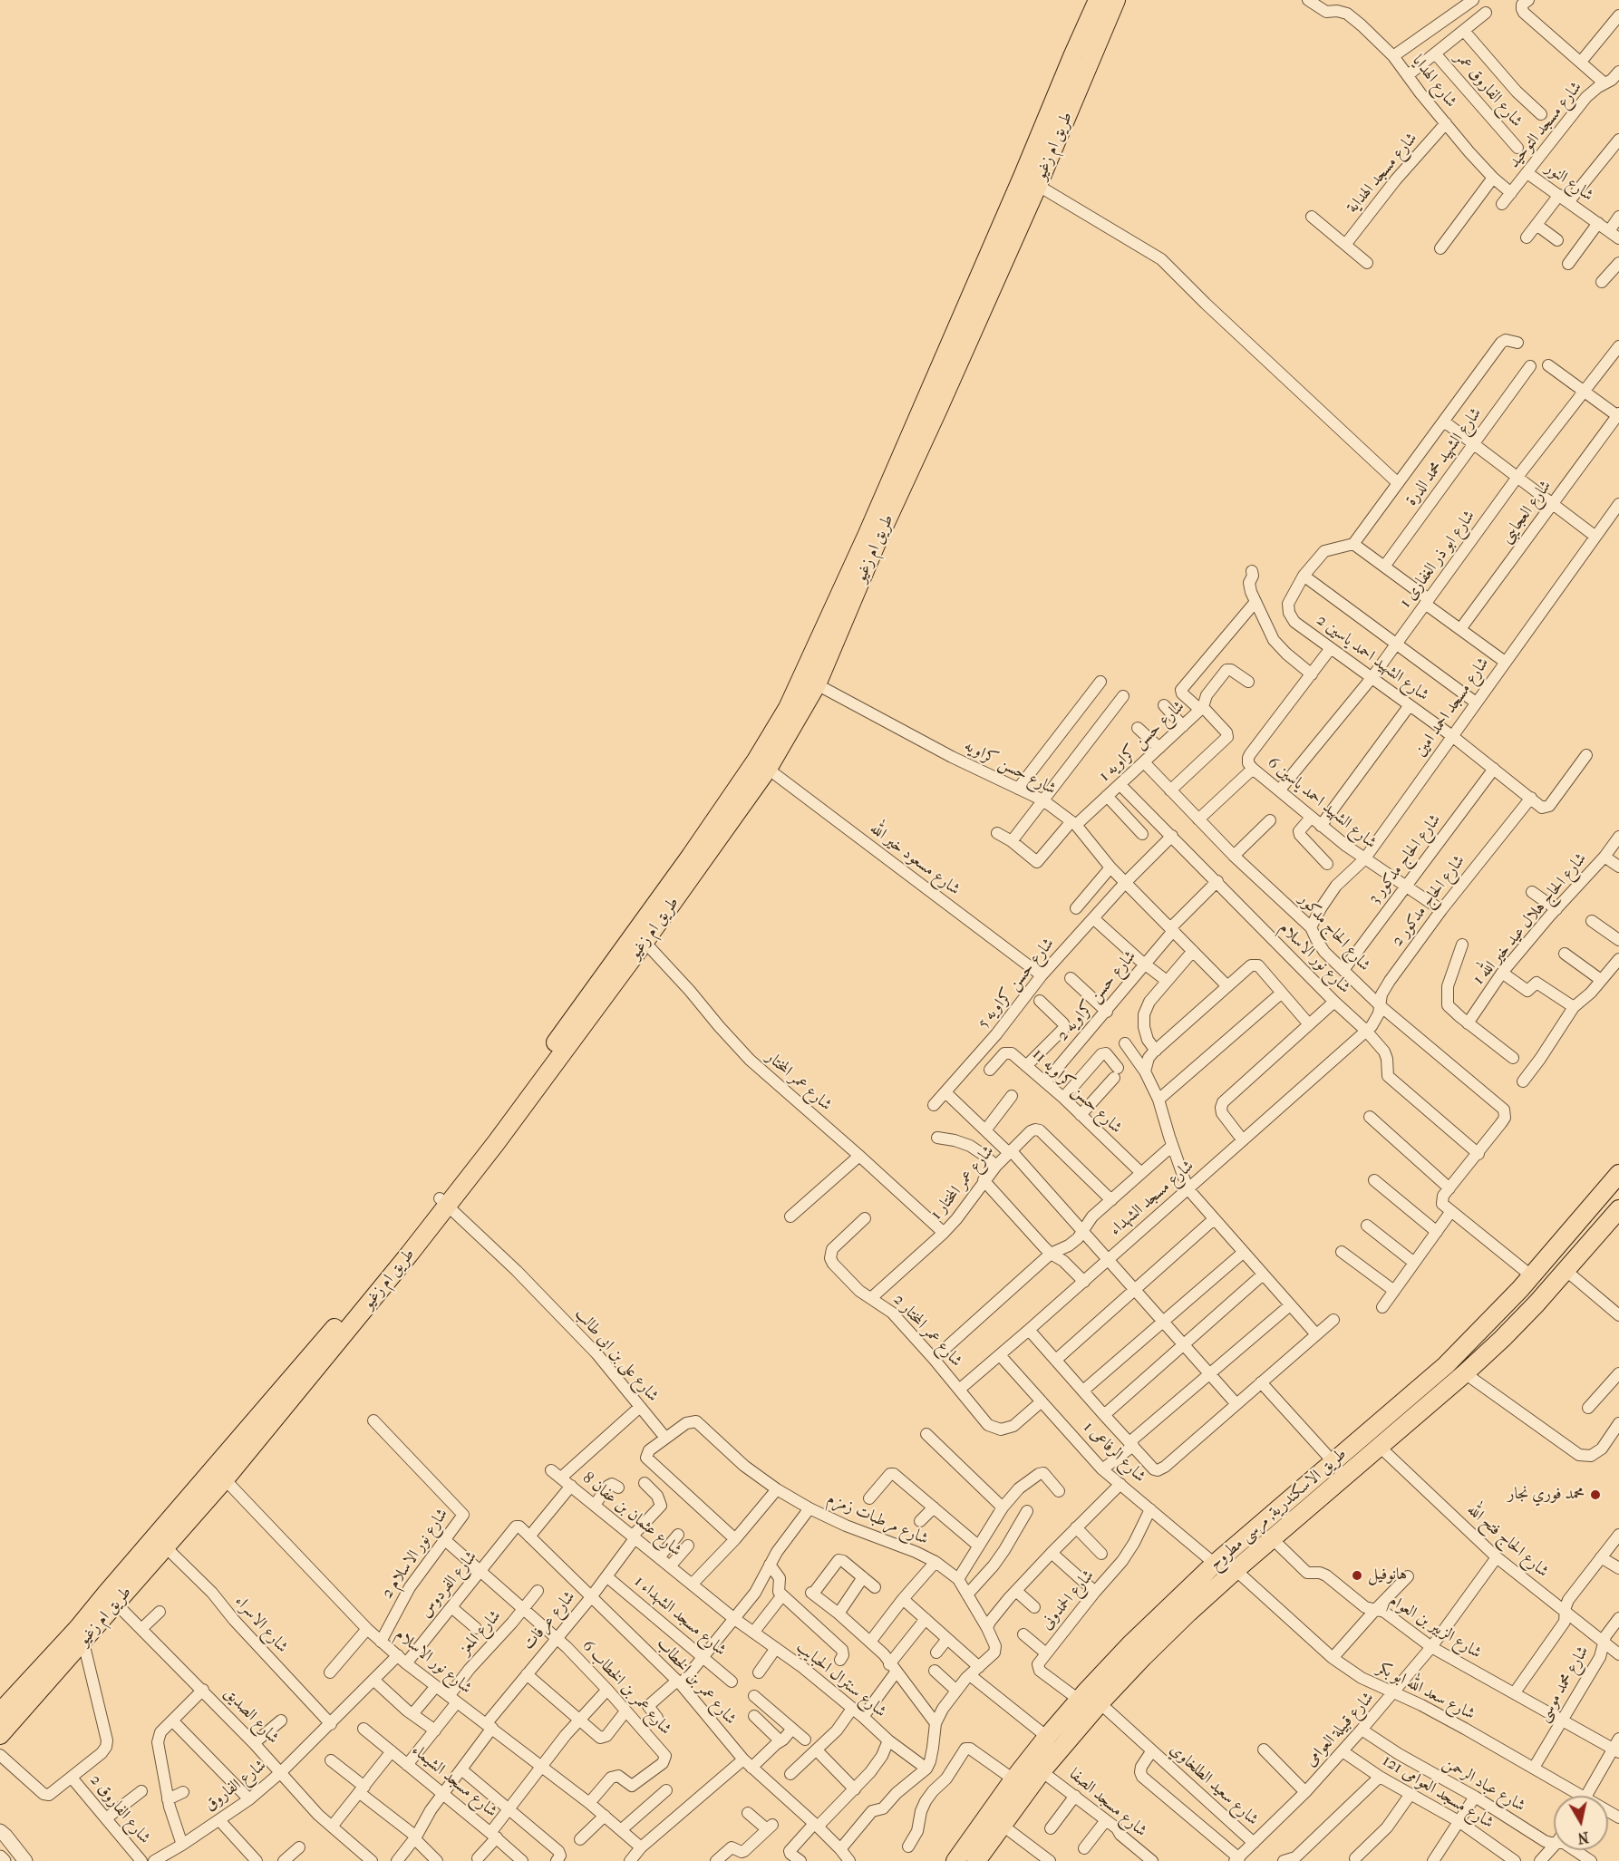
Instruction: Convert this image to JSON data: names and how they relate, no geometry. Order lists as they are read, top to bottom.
{
  "streets": {
    "main road": ["طريق ام زغيو", "طريق الاسكندرية, مرسى مطروح"],
    "street": [
      "شارع الهدايا",
      "شارع الفاروق عمر",
      "شارع مسجد التوحيد",
      "شارع مسجد الهداية",
      "شارع النور",
      "شارع الشهيد محمد الدرة",
      "شارع العجايبى",
      "شارع ابو ذر الغفارى 1",
      "شارع الشهيد احمد ياسين 2",
      "شارع مسجد احمد امين",
      "شارع حسن كراويه 1",
      "شارع حسن كراويه",
      "شارع الشهيد احمد ياسين 6",
      "شارع مسعود خير الله",
      "شارع الحاج مدكور 3",
      "شارع الحاج مدكور 2",
      "شارع الحاج هلال عيد خير الله 1",
      "شارع الحاج مدكور",
      "شارع نور الاسلام",
      "شارع حسن كراويه 5",
      "شارع حسن كراويه 2",
      "شارع عمر المختار",
      "شارع حسن كراويه 11",
      "شارع عمر المختار 1",
      "شارع مسجد الشهداء",
      "شارع عمر المختار 2",
      "شارع على بن ابى طالب",
      "شارع الرفاعى 1",
      "شارع عثمان بن عفان 8",
      "شارع مرطبات زمزم",
      "شارع الحاج فتح الله",
      "شارع نور الاسلام 2",
      "شارع الفردوس",
      "شارع الحمدونى",
      "شارع مسجد الشهداء 1",
      "شارع عرفات",
      "شارع الاسراء",
      "شارع الزبير بن العوام",
      "شارع المعز",
      "شارع سنترال الحبايب",
      "شارع عمر بن الخطاب",
      "شارع محمد موسى",
      "شارع عمر بن الخطاب 6",
      "شارع سعد الله ابو بكر",
      "شارع الصديق",
      "شارع قبيلة العوامى",
      "شارع مسجد الشيماء",
      "شارع سعيد الطلخاوي",
      "شارع عباد الرحمن",
      "شارع الفاروق",
      "شارع مسجد العوامى 121",
      "شارع مسجد الصفا",
      "شارع الفاروق 2"
    ]
  },
  "crossings": [
    ["شارع الهدايا", "شارع مسجد التوحيد"],
    ["شارع الهدايا", "شارع مسجد الهداية"],
    ["شارع مسجد التوحيد", "شارع النور"],
    ["طريق ام زغيو", "شارع حسن كراويه"],
    ["طريق ام زغيو", "شارع مسعود خير الله"],
    ["طريق ام زغيو", "شارع نور الاسلام"],
    ["طريق ام زغيو", "شارع عمر المختار"],
    ["طريق ام زغيو", "شارع على بن ابى طالب"],
    ["طريق ام زغيو", "شارع الاسراء"],
    ["طريق ام زغيو", "شارع الصديق"],
    ["شارع ابو ذر الغفارى 1", "شارع الشهيد احمد ياسين 2"],
    ["شارع ابو ذر الغفارى 1", "شارع الشهيد احمد ياسين 6"],
    ["شارع الشهيد احمد ياسين 2", "شارع مسجد احمد امين"],
    ["شارع الشهيد احمد ياسين 2", "شارع الشهيد احمد ياسين 6"],
    ["شارع الشهيد احمد ياسين 2", "شارع الحاج مدكور 3"],
    ["شارع الشهيد احمد ياسين 2", "شارع الحاج مدكور 2"],
    ["شارع مسجد احمد امين", "شارع الشهيد احمد ياسين 6"],
    ["شارع مسجد احمد امين", "شارع الحاج مدكور"],
    ["شارع حسن كراويه 1", "شارع حسن كراويه"],
    ["شارع حسن كراويه 1", "شارع الحاج مدكور"],
    ["شارع حسن كراويه 1", "شارع نور الاسلام"],
    ["شارع حسن كراويه", "شارع حسن كراويه 5"],
    ["شارع حسن كراويه", "شارع حسن كراويه 2"],
    ["شارع الشهيد احمد ياسين 6", "شارع الحاج مدكور 3"],
    ["شارع الشهيد احمد ياسين 6", "شارع الحاج مدكور 2"],
    ["شارع مسعود خير الله", "شارع حسن كراويه 5"],
    ["شارع الحاج مدكور 3", "شارع الحاج مدكور"],
    ["شارع الحاج مدكور 2", "شارع الحاج مدكور"],
    ["شارع الحاج مدكور 2", "شارع نور الاسلام"],
    ["شارع الحاج مدكور 2", "شارع مسجد الشهداء"],
    ["شارع الحاج مدكور", "شارع نور الاسلام"],
    ["شارع نور الاسلام", "شارع حسن كراويه 5"],
    ["شارع نور الاسلام", "شارع حسن كراويه 2"],
    ["شارع نور الاسلام", "شارع مسجد الشهداء"],
    ["شارع نور الاسلام", "شارع نور الاسلام 2"],
    ["شارع نور الاسلام", "شارع الفردوس"],
    ["شارع نور الاسلام", "شارع عرفات"],
    ["شارع نور الاسلام", "شارع المعز"],
    ["شارع نور الاسلام", "شارع عمر بن الخطاب 6"],
    ["شارع نور الاسلام", "شارع الفاروق"],
    ["شارع حسن كراويه 2", "شارع حسن كراويه 11"],
    ["شارع عمر المختار", "شارع عمر المختار 1"],
    ["شارع عمر المختار 1", "شارع عمر المختار 2"],
    ["شارع مسجد الشهداء", "شارع عمر المختار 2"],
    ["شارع مسجد الشهداء", "شارع الرفاعى 1"],
    ["شارع عمر المختار 2", "شارع الرفاعى 1"],
    ["شارع الرفاعى 1", "طريق الاسكندرية, مرسى مطروح"],
    ["شارع الرفاعى 1", "شارع الحمدونى"],
    ["طريق الاسكندرية, مرسى مطروح", "شارع الحاج فتح الله"],
    ["طريق الاسكندرية, مرسى مطروح", "شارع الحمدونى"],
    ["طريق الاسكندرية, مرسى مطروح", "شارع الزبير بن العوام"],
    ["طريق الاسكندرية, مرسى مطروح", "شارع سعد الله ابو بكر"],
    ["طريق الاسكندرية, مرسى مطروح", "شارع سعيد الطلخاوي"],
    ["طريق الاسكندرية, مرسى مطروح", "شارع مسجد الصفا"],
    ["شارع عثمان بن عفان 8", "شارع عرفات"],
    ["شارع عثمان بن عفان 8", "شارع سنترال الحبايب"],
    ["شارع الحاج فتح الله", "شارع محمد موسى"],
    ["شارع الحاج فتح الله", "شارع قبيلة العوامى"],
    ["شارع نور الاسلام 2", "شارع عمر بن الخطاب 6"],
    ["شارع الفردوس", "شارع عمر بن الخطاب"],
    ["شارع الفردوس", "شارع عمر بن الخطاب 6"],
    ["شارع الفردوس", "شارع الفاروق"],
    ["شارع الحمدونى", "شارع سعيد الطلخاوي"],
    ["شارع مسجد الشهداء 1", "شارع عرفات"],
    ["شارع عرفات", "شارع عمر بن الخطاب"],
    ["شارع عرفات", "شارع عمر بن الخطاب 6"],
    ["شارع عرفات", "شارع مسجد الشيماء"],
    ["شارع الاسراء", "شارع الفاروق"],
    ["شارع الزبير بن العوام", "شارع محمد موسى"],
    ["شارع الزبير بن العوام", "شارع قبيلة العوامى"],
    ["شارع المعز", "شارع عمر بن الخطاب 6"],
    ["شارع المعز", "شارع مسجد الشيماء"],
    ["شارع محمد موسى", "شارع سعد الله ابو بكر"],
    ["شارع سعد الله ابو بكر", "شارع قبيلة العوامى"],
    ["شارع الصديق", "شارع الفاروق"],
    ["شارع قبيلة العوامى", "شارع سعيد الطلخاوي"],
    ["شارع قبيلة العوامى", "شارع عباد الرحمن"],
    ["شارع قبيلة العوامى", "شارع مسجد العوامى 121"]
  ],
  "places": ["محمد فوري نجار", "هانوفيل"],
  "north": "bottom"
}
